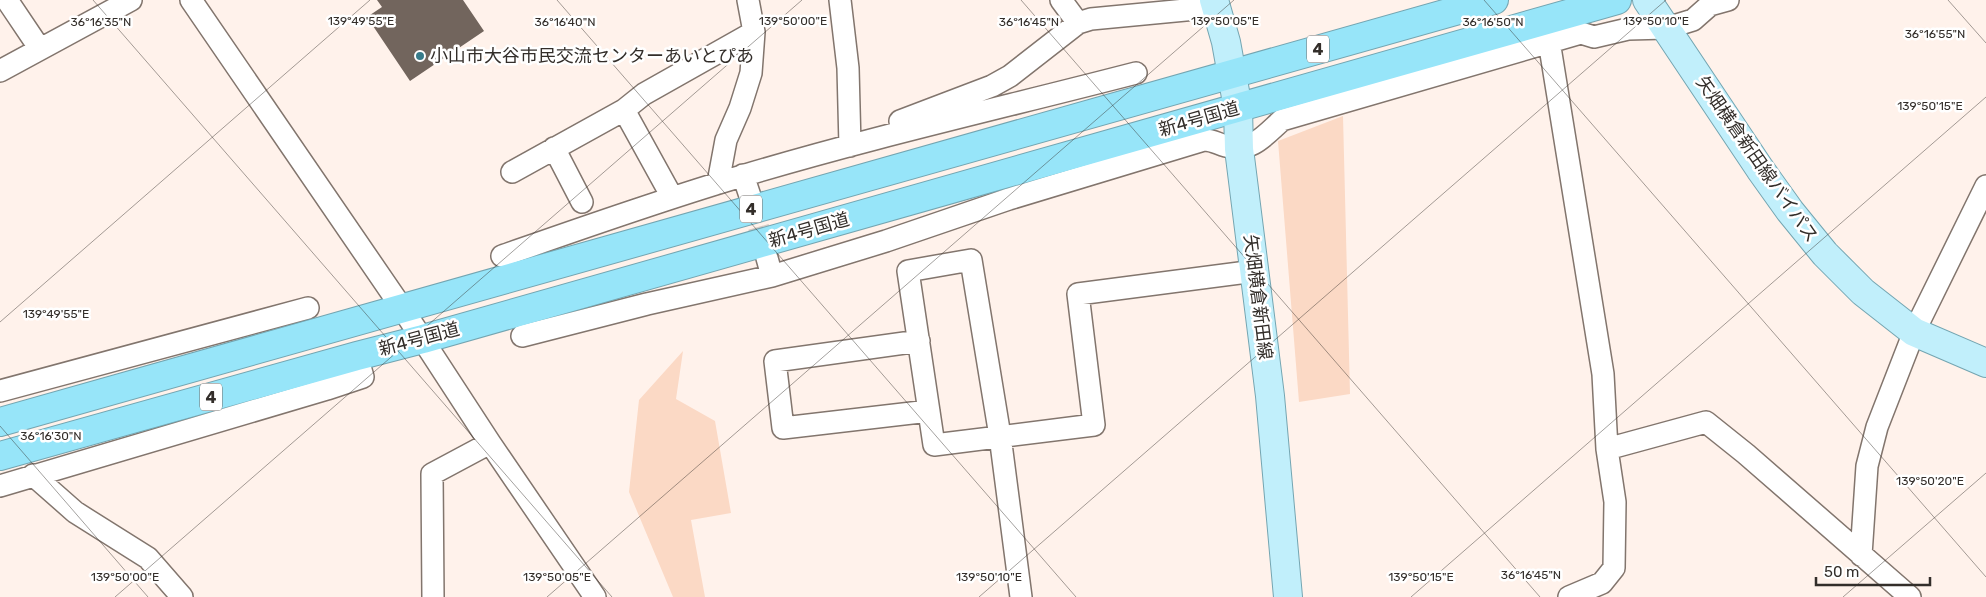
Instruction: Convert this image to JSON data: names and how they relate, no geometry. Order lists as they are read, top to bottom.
{
  "streets": {
    "highway": ["4", "新4号国道"],
    "main road": ["矢畑横倉新田線バイパス", "矢畑横倉新田線"]
  },
  "crossings": [
    ["新4号国道", "矢畑横倉新田線"]
  ],
  "places": ["小山市大谷市民交流センターあいとぴあ"],
  "scale_bar": "50 m",
  "coordinates": [
    "139°49'55\"E",
    "139°50'00\"E",
    "139°50'05\"E",
    "139°50'10\"E",
    "36°16'35\"N",
    "36°16'40\"N",
    "36°16'45\"N",
    "36°16'50\"N",
    "36°16'55\"N",
    "139°50'15\"E",
    "36°16'30\"N",
    "139°50'20\"E"
  ]
}
